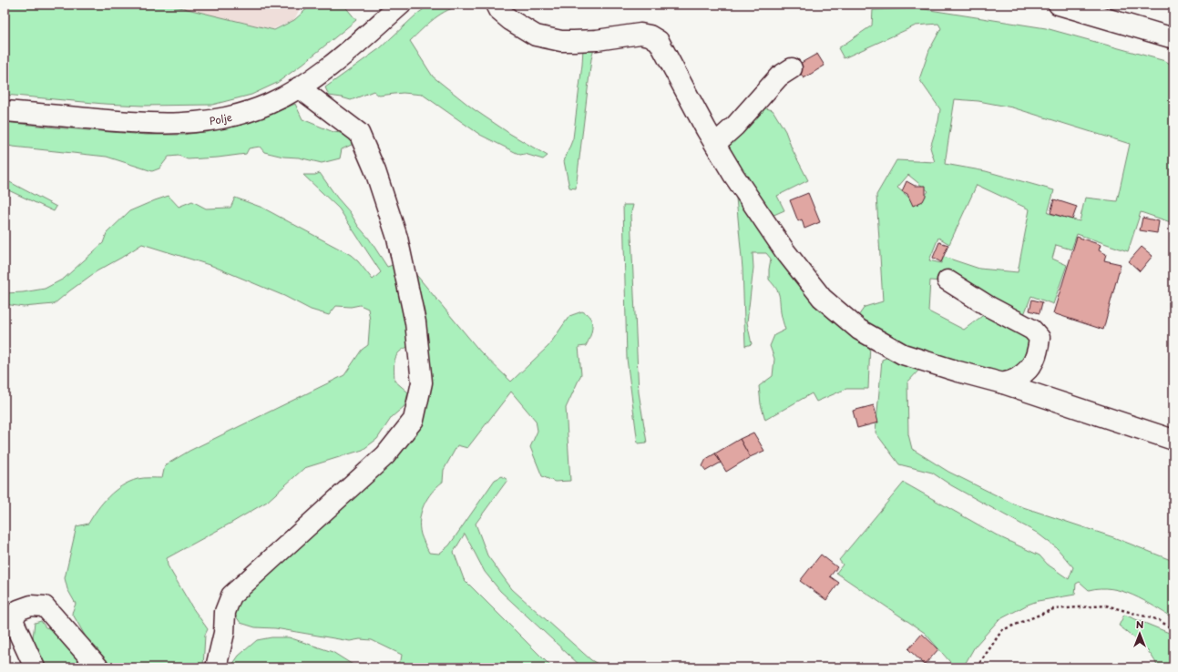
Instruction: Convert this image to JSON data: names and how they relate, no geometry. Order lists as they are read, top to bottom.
{
  "streets": {
    "street": ["Polje"]
  },
  "north": "top"
}
